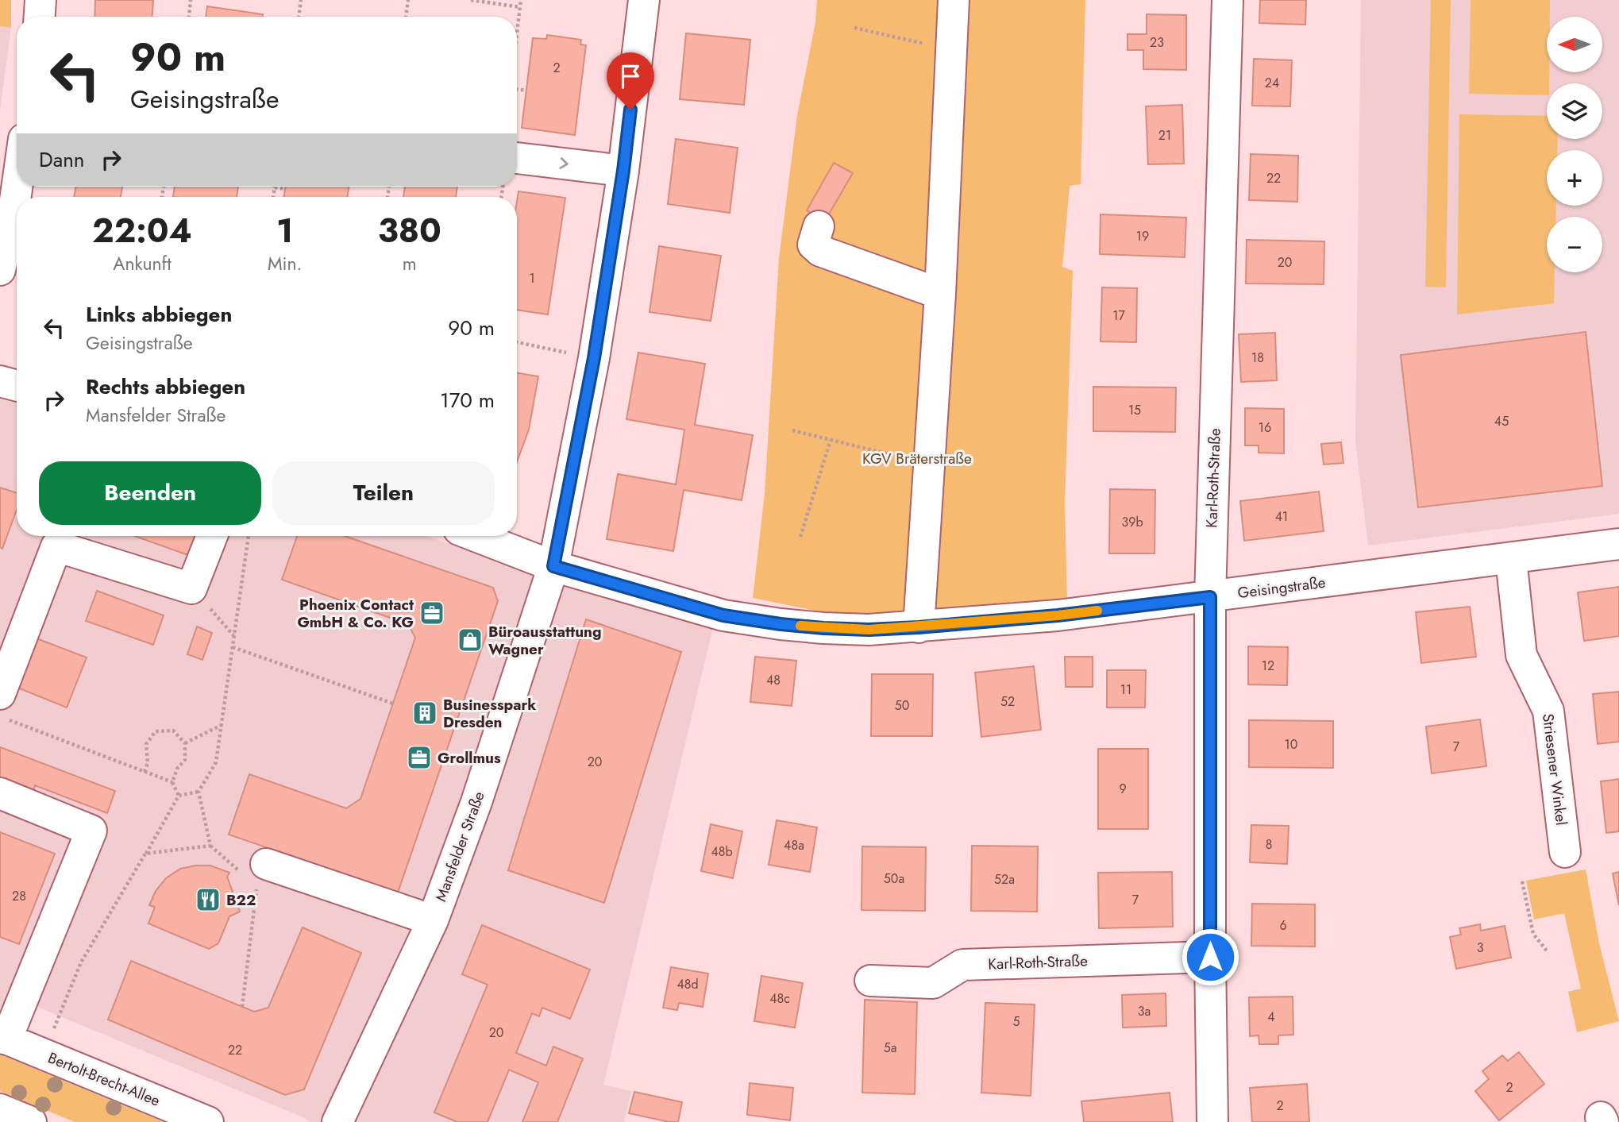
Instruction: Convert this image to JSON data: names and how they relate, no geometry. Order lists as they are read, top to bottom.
{
  "streets": {
    "street": [
      "Karl-Roth-Straße",
      "Geisingstraße",
      "Striesener Winkel",
      "Mansfelder Straße",
      "Bertolt-Brecht-Allee"
    ]
  },
  "crossings": [
    ["Karl-Roth-Straße", "Geisingstraße"],
    ["Geisingstraße", "Striesener Winkel"],
    ["Geisingstraße", "Mansfelder Straße"]
  ],
  "parks": ["KGV Bräterstraße"],
  "places": {
    "office": ["Phoenix Contact GmbH & Co. KG", "Grollmus"],
    "shop": ["Büroausstattung Wagner"],
    "building": ["Businesspark Dresden"],
    "restaurant": ["B22"]
  },
  "house_numbers": [
    "23",
    "2",
    "24",
    "21",
    "22",
    "19",
    "20",
    "1",
    "17",
    "18",
    "15",
    "45",
    "16",
    "41",
    "39b",
    "12",
    "48",
    "11",
    "52",
    "50",
    "10",
    "7",
    "20",
    "9",
    "8",
    "48a",
    "48b",
    "50a",
    "52a",
    "28",
    "7",
    "6",
    "3",
    "48d",
    "48c",
    "3a",
    "4",
    "5",
    "20",
    "5a",
    "22",
    "2",
    "2"
  ],
  "north": "left",
  "page": {
    "map_buttons": ["+", "−"],
    "turn": ["90 m", "Geisingstraße"],
    "then": "Dann",
    "eta": [
      "22:04",
      "Ankunft",
      "1",
      "Min.",
      "380",
      "m"
    ],
    "list": [
      {
        "name": "Links abbiegen",
        "note": "Geisingstraße",
        "value": "90 m"
      },
      {
        "name": "Rechts abbiegen",
        "note": "Mansfelder Straße",
        "value": "170 m"
      }
    ],
    "buttons": ["Beenden", "Teilen"]
  }
}
